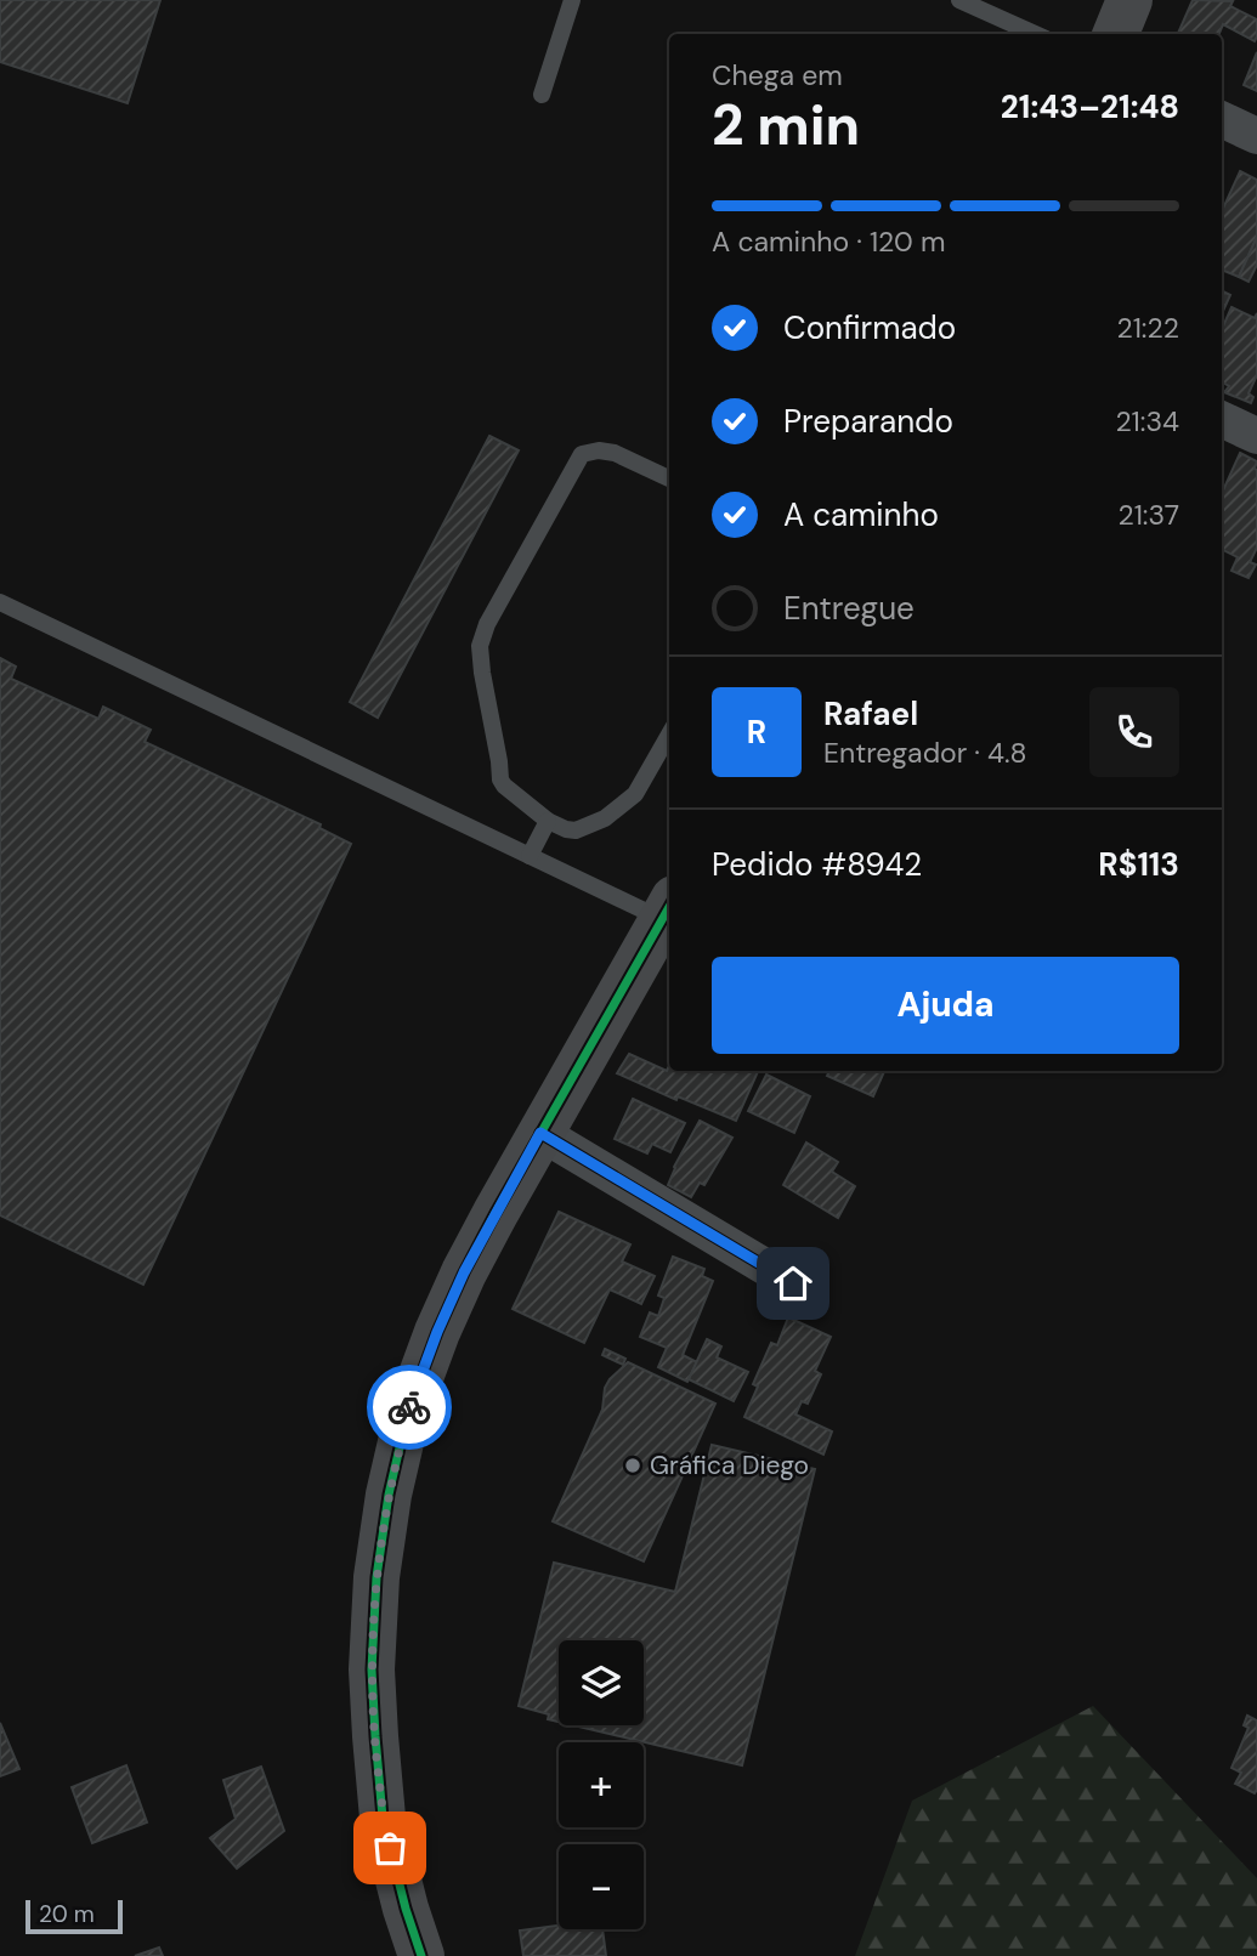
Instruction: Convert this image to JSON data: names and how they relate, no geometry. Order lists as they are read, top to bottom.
{
  "places": ["Gráfica Diego"],
  "scale_bar": "20 m",
  "page": {
    "heading": ["2 min", "Chega em", "21:43–21:48"],
    "panel": [
      "Rafael",
      "Entregador · 4.8",
      "Pedido #8942",
      "R$113"
    ],
    "bar": "A caminho · 120 m",
    "list": [
      ["Confirmado", "21:22"],
      ["Preparando", "21:34"],
      ["A caminho", "21:37"],
      "Entregue"
    ],
    "round": "R",
    "buttons": "Ajuda",
    "map_buttons": ["+", "−"],
    "scale": "20 m"
  }
}
